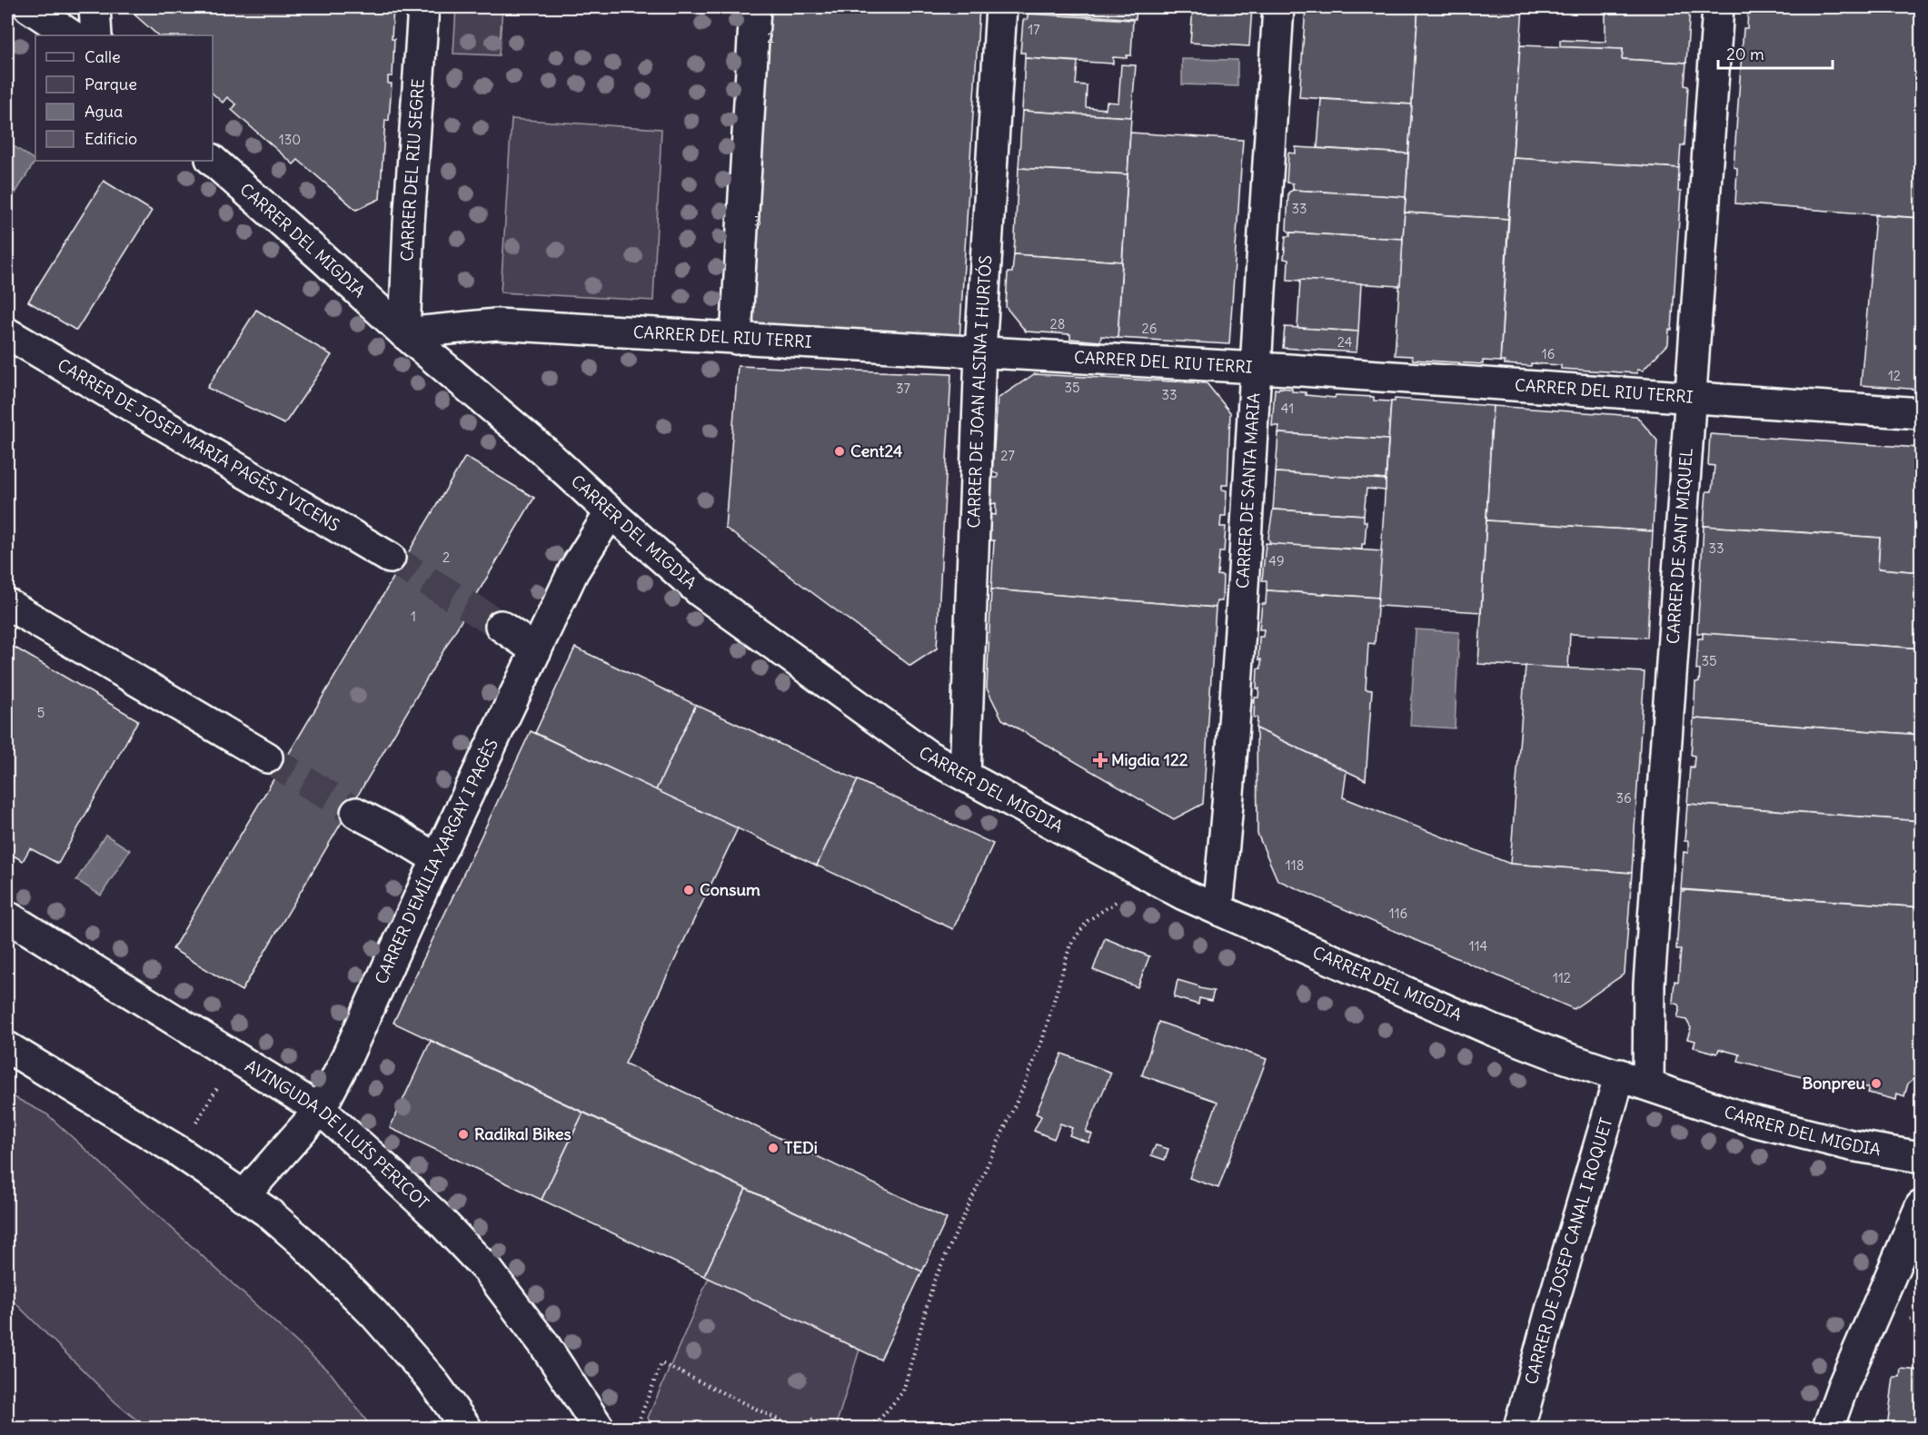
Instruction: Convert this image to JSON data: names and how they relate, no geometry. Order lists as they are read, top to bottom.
{
  "streets": {
    "street": [
      "CARRER DEL RIU SEGRE",
      "CARRER DEL MIGDIA",
      "CARRER DEL RIU TERRI",
      "CARRER DE JOAN ALSINA I HURTÓS",
      "CARRER DE JOSEP MARIA PAGÈS I VICENS",
      "CARRER DE SANTA MARIA",
      "CARRER DE SANT MIQUEL",
      "CARRER D'EMÍLIA XARGAY I PAGÈS",
      "AVINGUDA DE LLUÍS PERICOT",
      "CARRER DE JOSEP CANAL I ROQUET"
    ]
  },
  "crossings": [
    ["CARRER DEL RIU SEGRE", "CARRER DEL MIGDIA"],
    ["CARRER DEL RIU SEGRE", "CARRER DEL RIU TERRI"],
    ["CARRER DEL MIGDIA", "CARRER DEL RIU TERRI"],
    ["CARRER DEL MIGDIA", "CARRER DE JOAN ALSINA I HURTÓS"],
    ["CARRER DEL MIGDIA", "CARRER DE SANTA MARIA"],
    ["CARRER DEL MIGDIA", "CARRER DE SANT MIQUEL"],
    ["CARRER DEL MIGDIA", "CARRER D'EMÍLIA XARGAY I PAGÈS"],
    ["CARRER DEL MIGDIA", "CARRER DE JOSEP CANAL I ROQUET"],
    ["CARRER DEL RIU TERRI", "CARRER DE JOAN ALSINA I HURTÓS"],
    ["CARRER DEL RIU TERRI", "CARRER DE SANTA MARIA"],
    ["CARRER DEL RIU TERRI", "CARRER DE SANT MIQUEL"],
    ["CARRER D'EMÍLIA XARGAY I PAGÈS", "AVINGUDA DE LLUÍS PERICOT"]
  ],
  "places": {
    "other": [
      "Cent24",
      "Consum",
      "Bonpreu",
      "Radikal Bikes",
      "TEDi"
    ],
    "health": ["Migdia 122"]
  },
  "house_numbers": [
    "17",
    "2",
    "130",
    "33",
    "3",
    "28",
    "26",
    "24",
    "16",
    "12",
    "35",
    "37",
    "33",
    "41",
    "27",
    "33",
    "2",
    "49",
    "1",
    "35",
    "5",
    "36",
    "118",
    "116",
    "114",
    "112"
  ],
  "legend": [
    "Calle",
    "Parque",
    "Agua",
    "Edificio"
  ],
  "scale_bar": "20 m"
}
